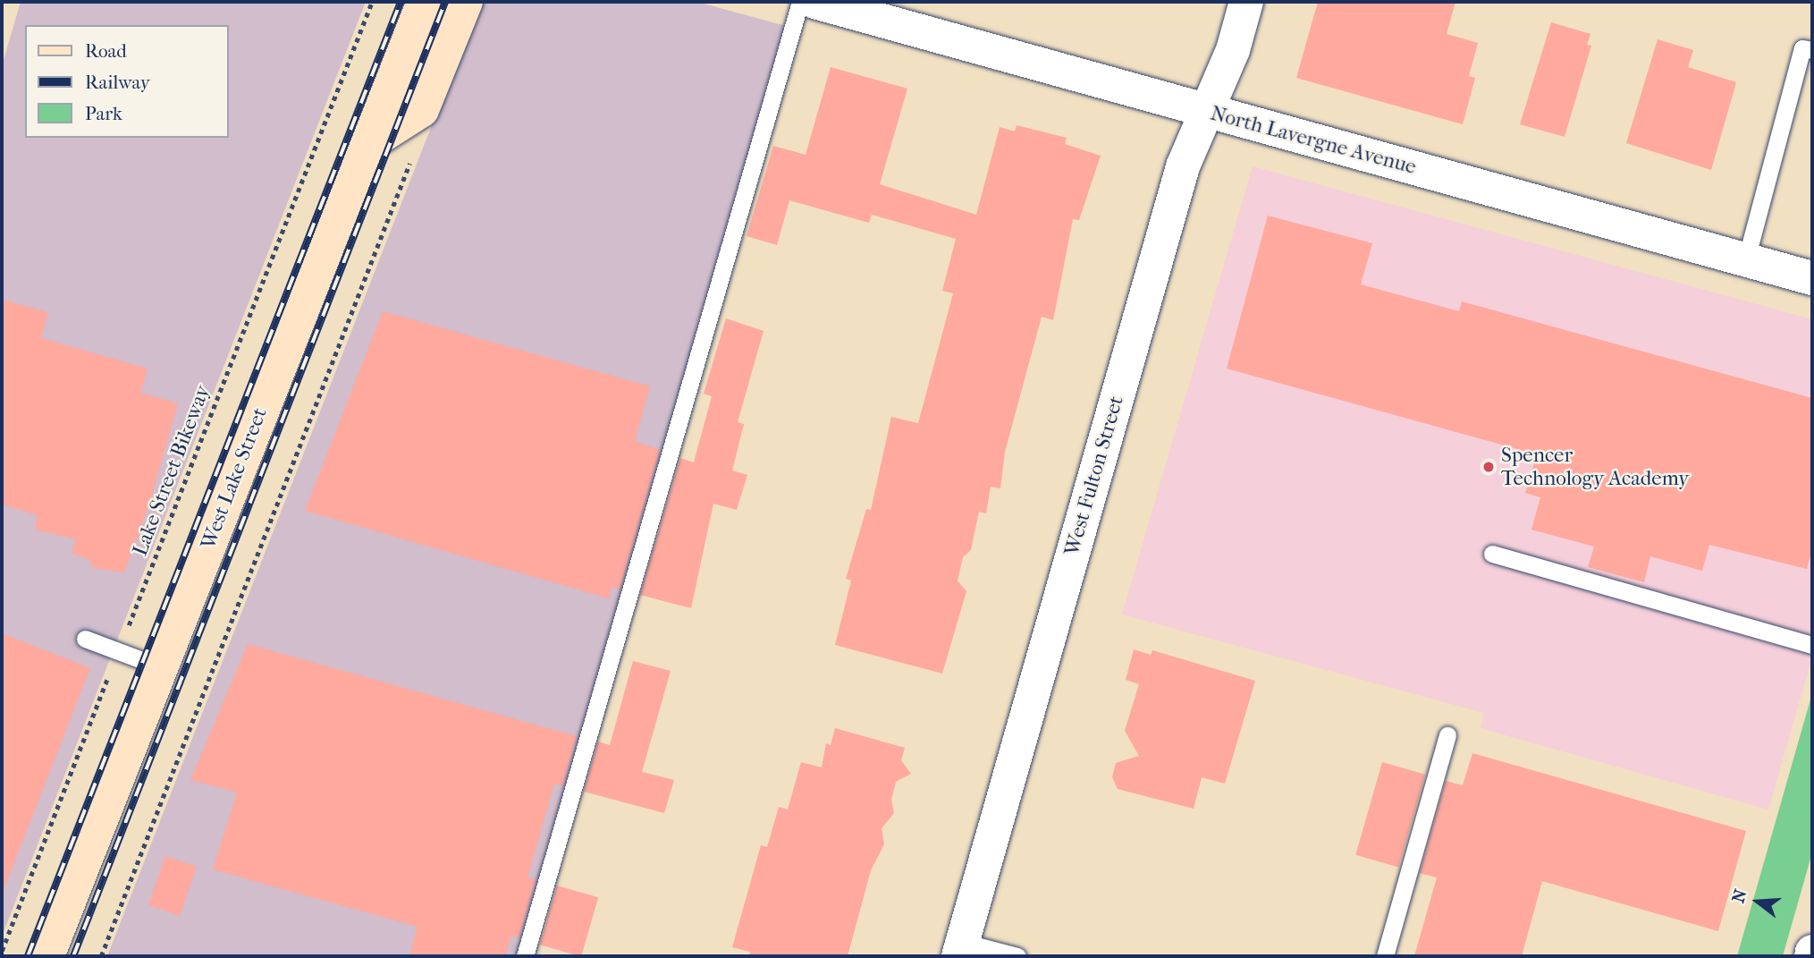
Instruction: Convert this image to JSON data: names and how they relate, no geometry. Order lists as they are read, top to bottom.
{
  "streets": {
    "main road": ["West Lake Street"],
    "street": ["North Lavergne Avenue", "West Fulton Street"],
    "path": ["Lake Street Bikeway"]
  },
  "crossings": [
    ["North Lavergne Avenue", "West Fulton Street"]
  ],
  "places": ["Spencer Technology Academy"],
  "legend": ["Road", "Railway", "Park"],
  "north": "left"
}
